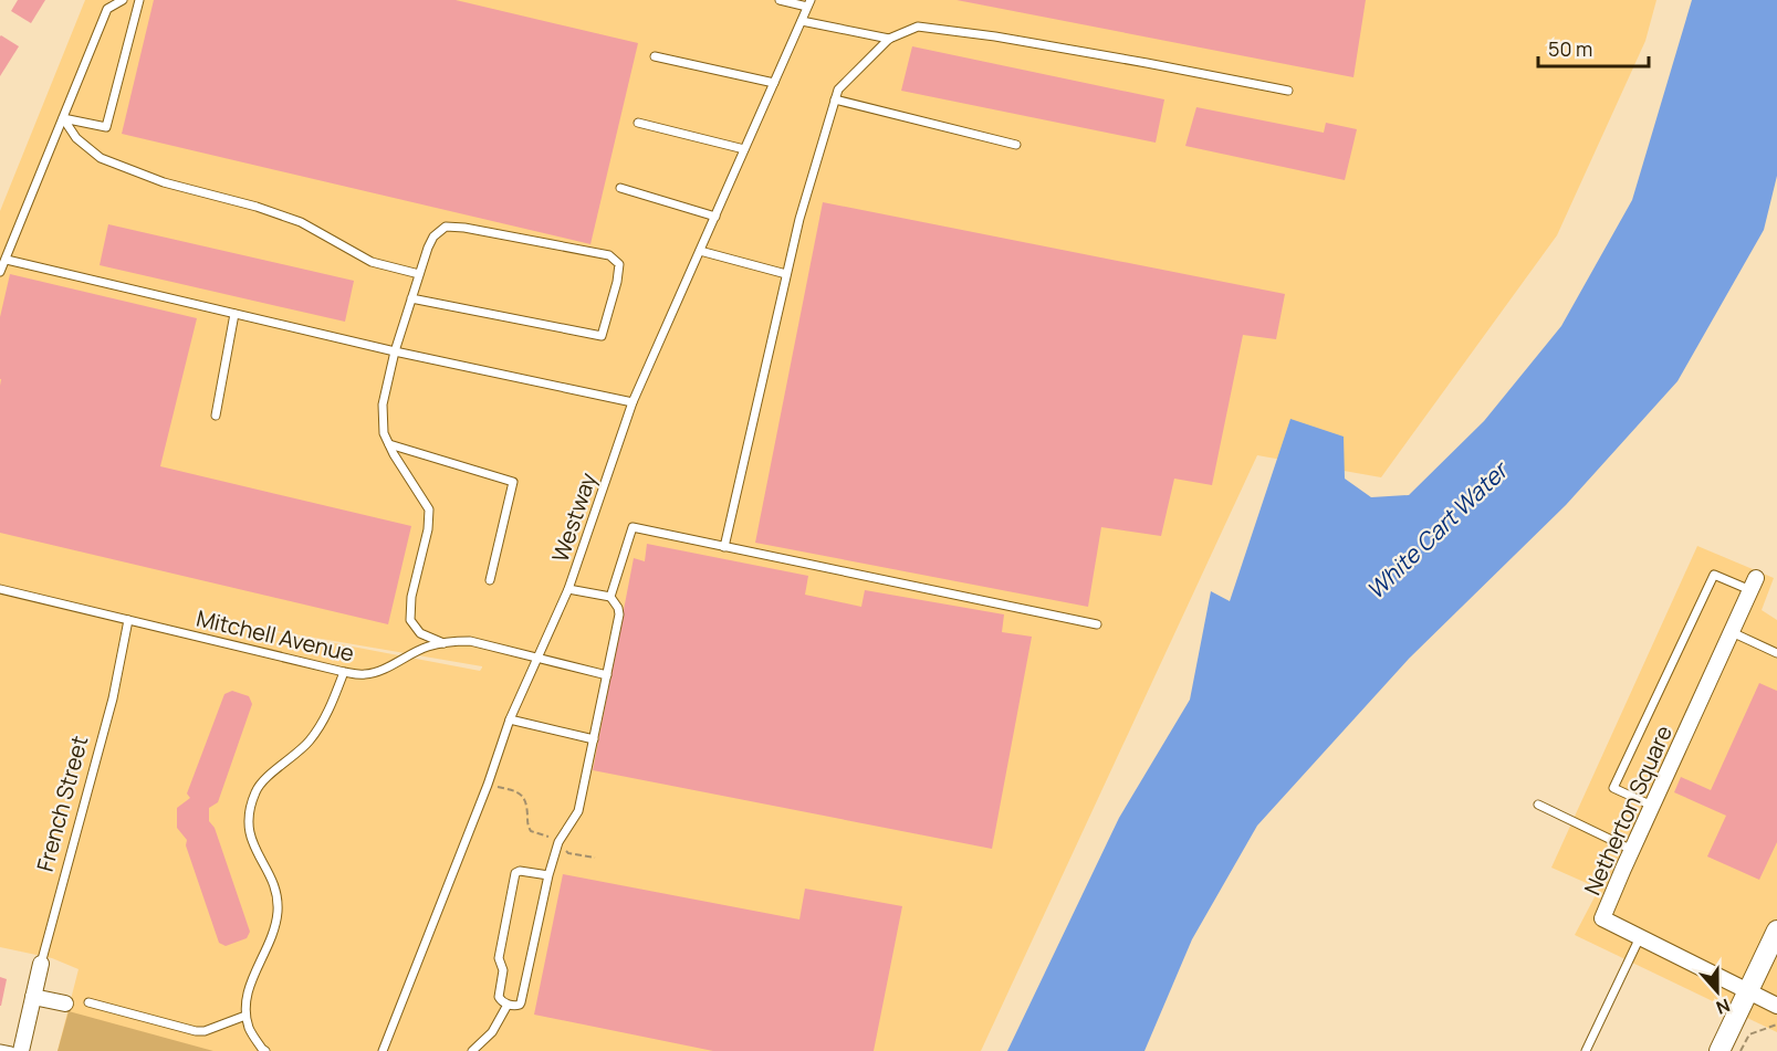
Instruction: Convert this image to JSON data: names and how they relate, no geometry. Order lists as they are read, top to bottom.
{
  "streets": {
    "street": ["French Street", "Netherton Square"],
    "lane": ["Westway", "Mitchell Avenue"]
  },
  "crossings": [
    ["Westway", "Mitchell Avenue"],
    ["Mitchell Avenue", "French Street"]
  ],
  "water": ["White Cart Water"],
  "scale_bar": "50 m",
  "north": "bottom"
}
